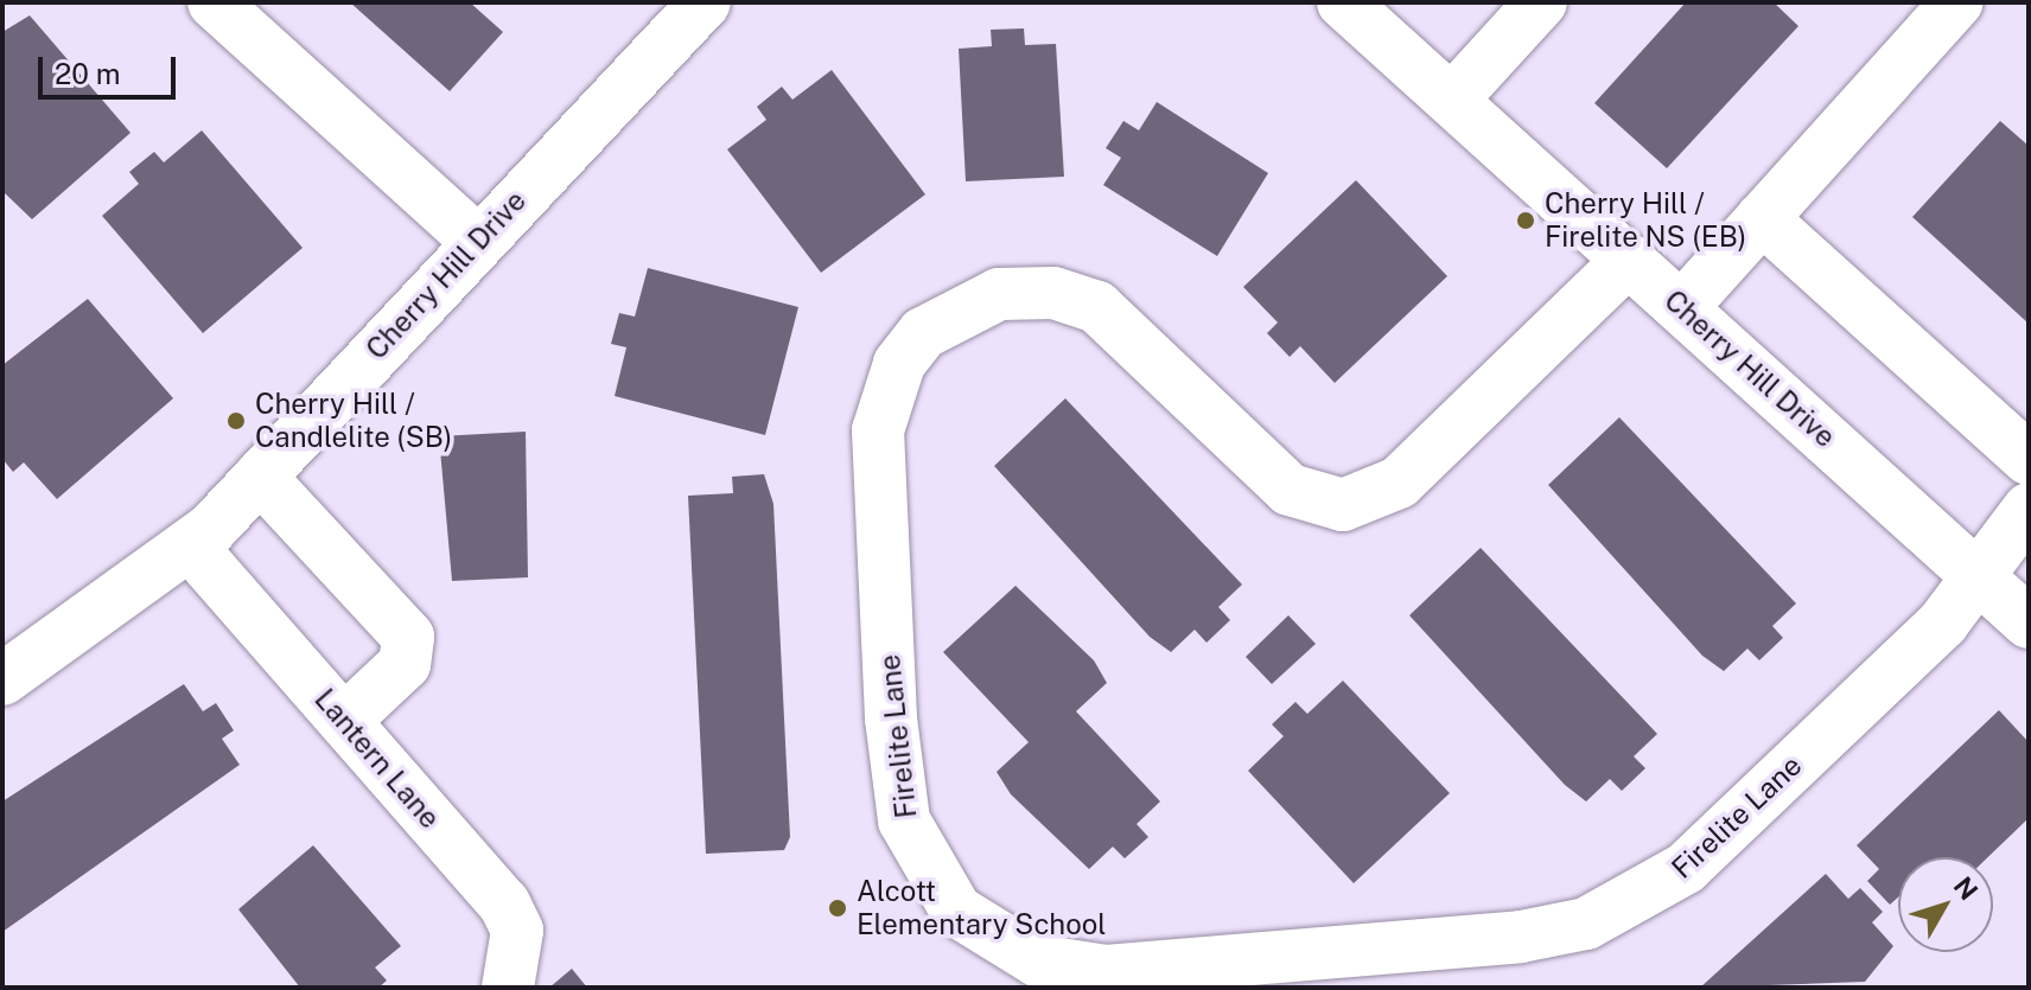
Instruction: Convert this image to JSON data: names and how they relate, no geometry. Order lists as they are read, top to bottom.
{
  "streets": {
    "street": ["Cherry Hill Drive", "Firelite Lane", "Lantern Lane"]
  },
  "crossings": [
    ["Cherry Hill Drive", "Firelite Lane"],
    ["Cherry Hill Drive", "Lantern Lane"]
  ],
  "places": ["Cherry Hill / Firelite NS (EB)", "Cherry Hill / Candlelite (SB)", "Alcott Elementary School"],
  "scale_bar": "20 m",
  "north": "top right"
}
